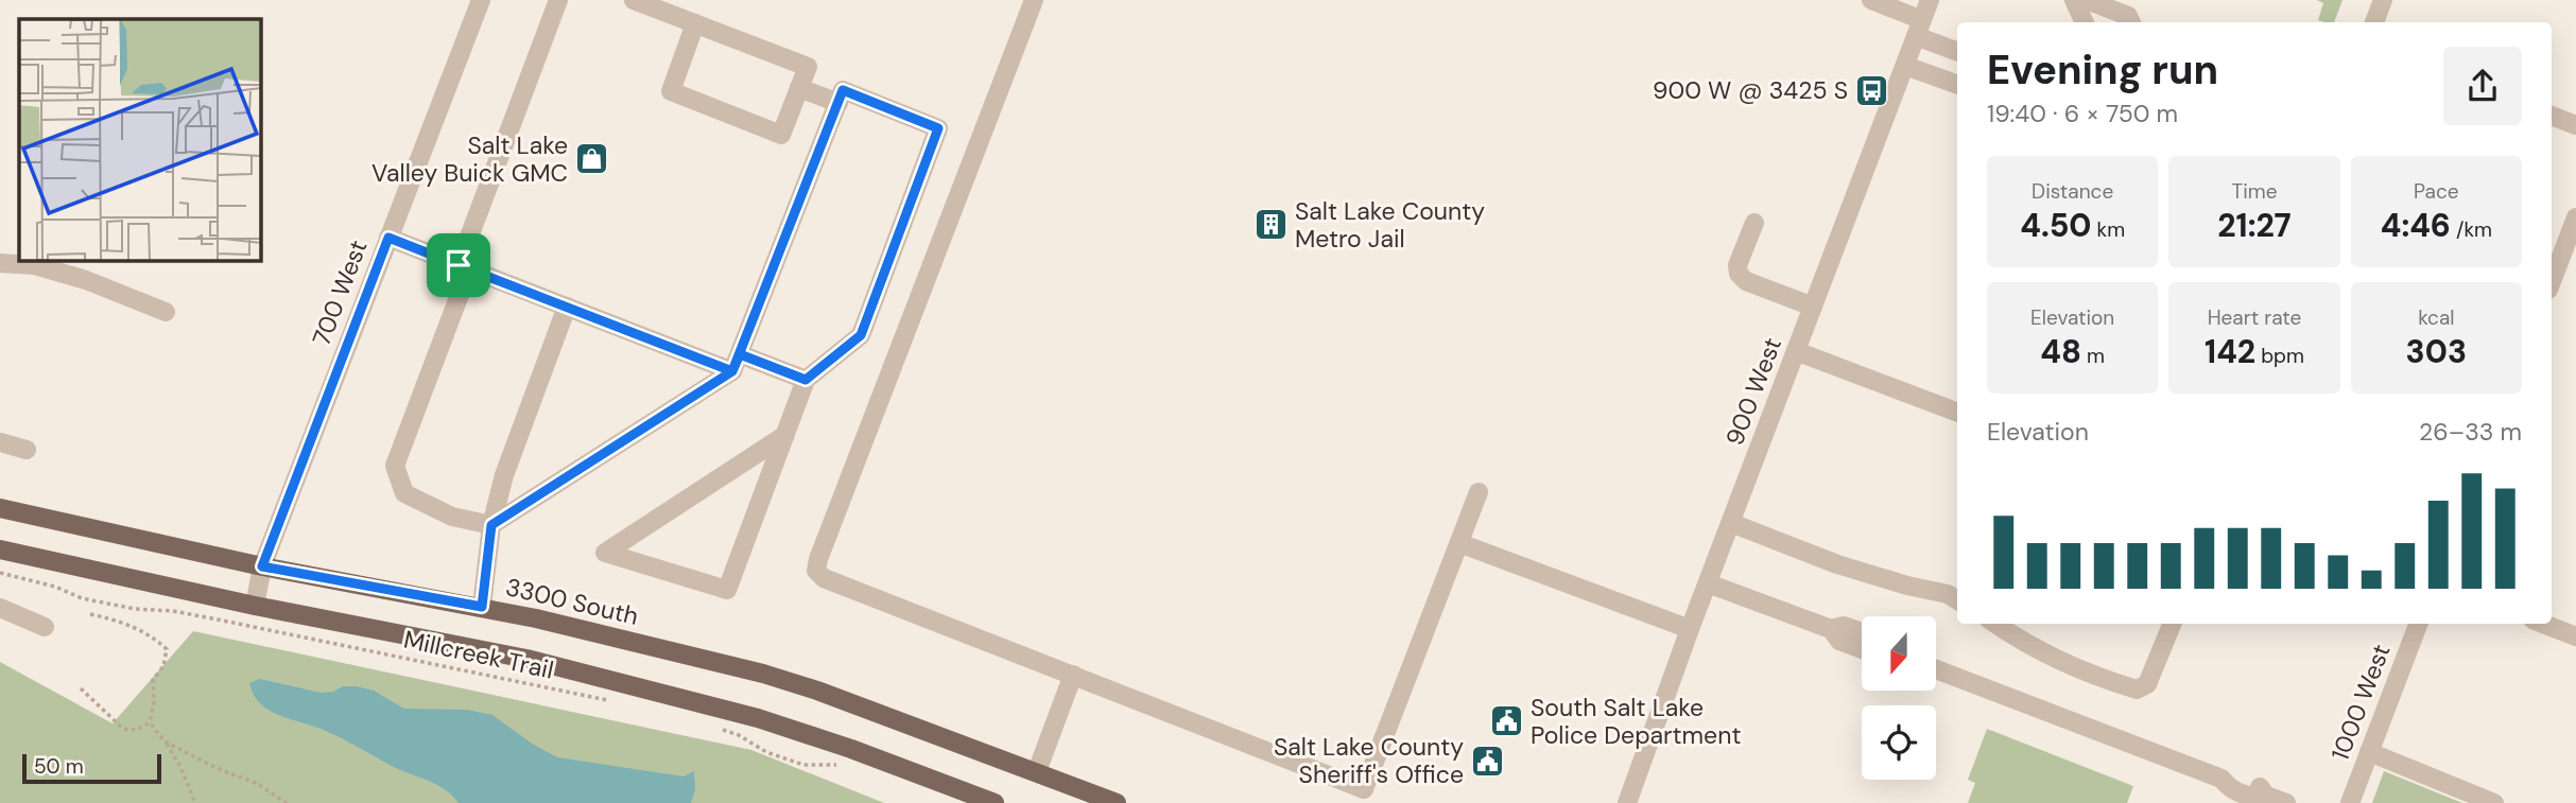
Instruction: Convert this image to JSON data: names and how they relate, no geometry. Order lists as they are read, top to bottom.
{
  "streets": {
    "main road": ["3300 South"],
    "street": ["700 West", "900 West", "1000 West"],
    "path": ["Millcreek Trail"]
  },
  "crossings": [
    ["700 West", "3300 South"]
  ],
  "places": {
    "bus stop": ["900 W @ 3425 S"],
    "shop": ["Salt Lake Valley Buick GMC"],
    "building": ["Salt Lake County Metro Jail"],
    "public building": ["South Salt Lake Police Department", "Salt Lake County Sheriff's Office"]
  },
  "scale_bar": "50 m",
  "north": "bottom",
  "page": {
    "heading": ["Evening run", "19:40 · 6 × 750 m"],
    "stats": [
      ["Distance", "4.50 km"],
      ["Time", "21:27"],
      ["Pace", "4:46 /km"],
      ["Elevation", "48 m"],
      ["Heart rate", "142 bpm"],
      ["kcal", "303"]
    ],
    "chart": ["Elevation", "26–33 m"],
    "scale": "50 m"
  }
}
